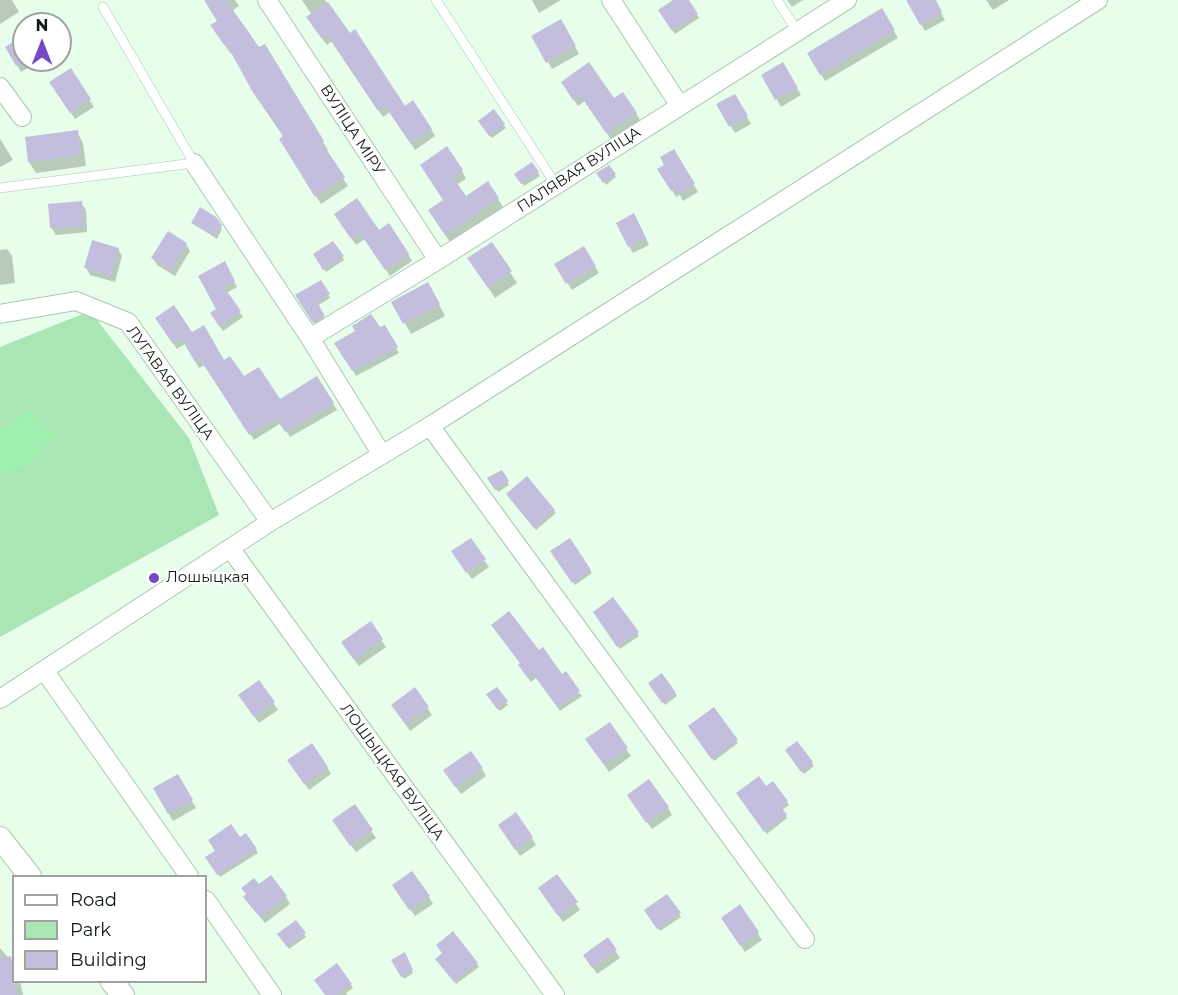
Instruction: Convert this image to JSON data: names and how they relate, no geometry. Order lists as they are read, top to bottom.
{
  "streets": {
    "street": [
      "ВУЛІЦА МІРУ",
      "ПАЛЯВАЯ ВУЛІЦА",
      "ЛУГАВАЯ ВУЛІЦА",
      "ЛОШЫЦКАЯ ВУЛІЦА"
    ]
  },
  "crossings": [
    ["ВУЛІЦА МІРУ", "ПАЛЯВАЯ ВУЛІЦА"]
  ],
  "places": ["Лошыцкая"],
  "legend": ["Road", "Park", "Building"],
  "north": "top"
}
